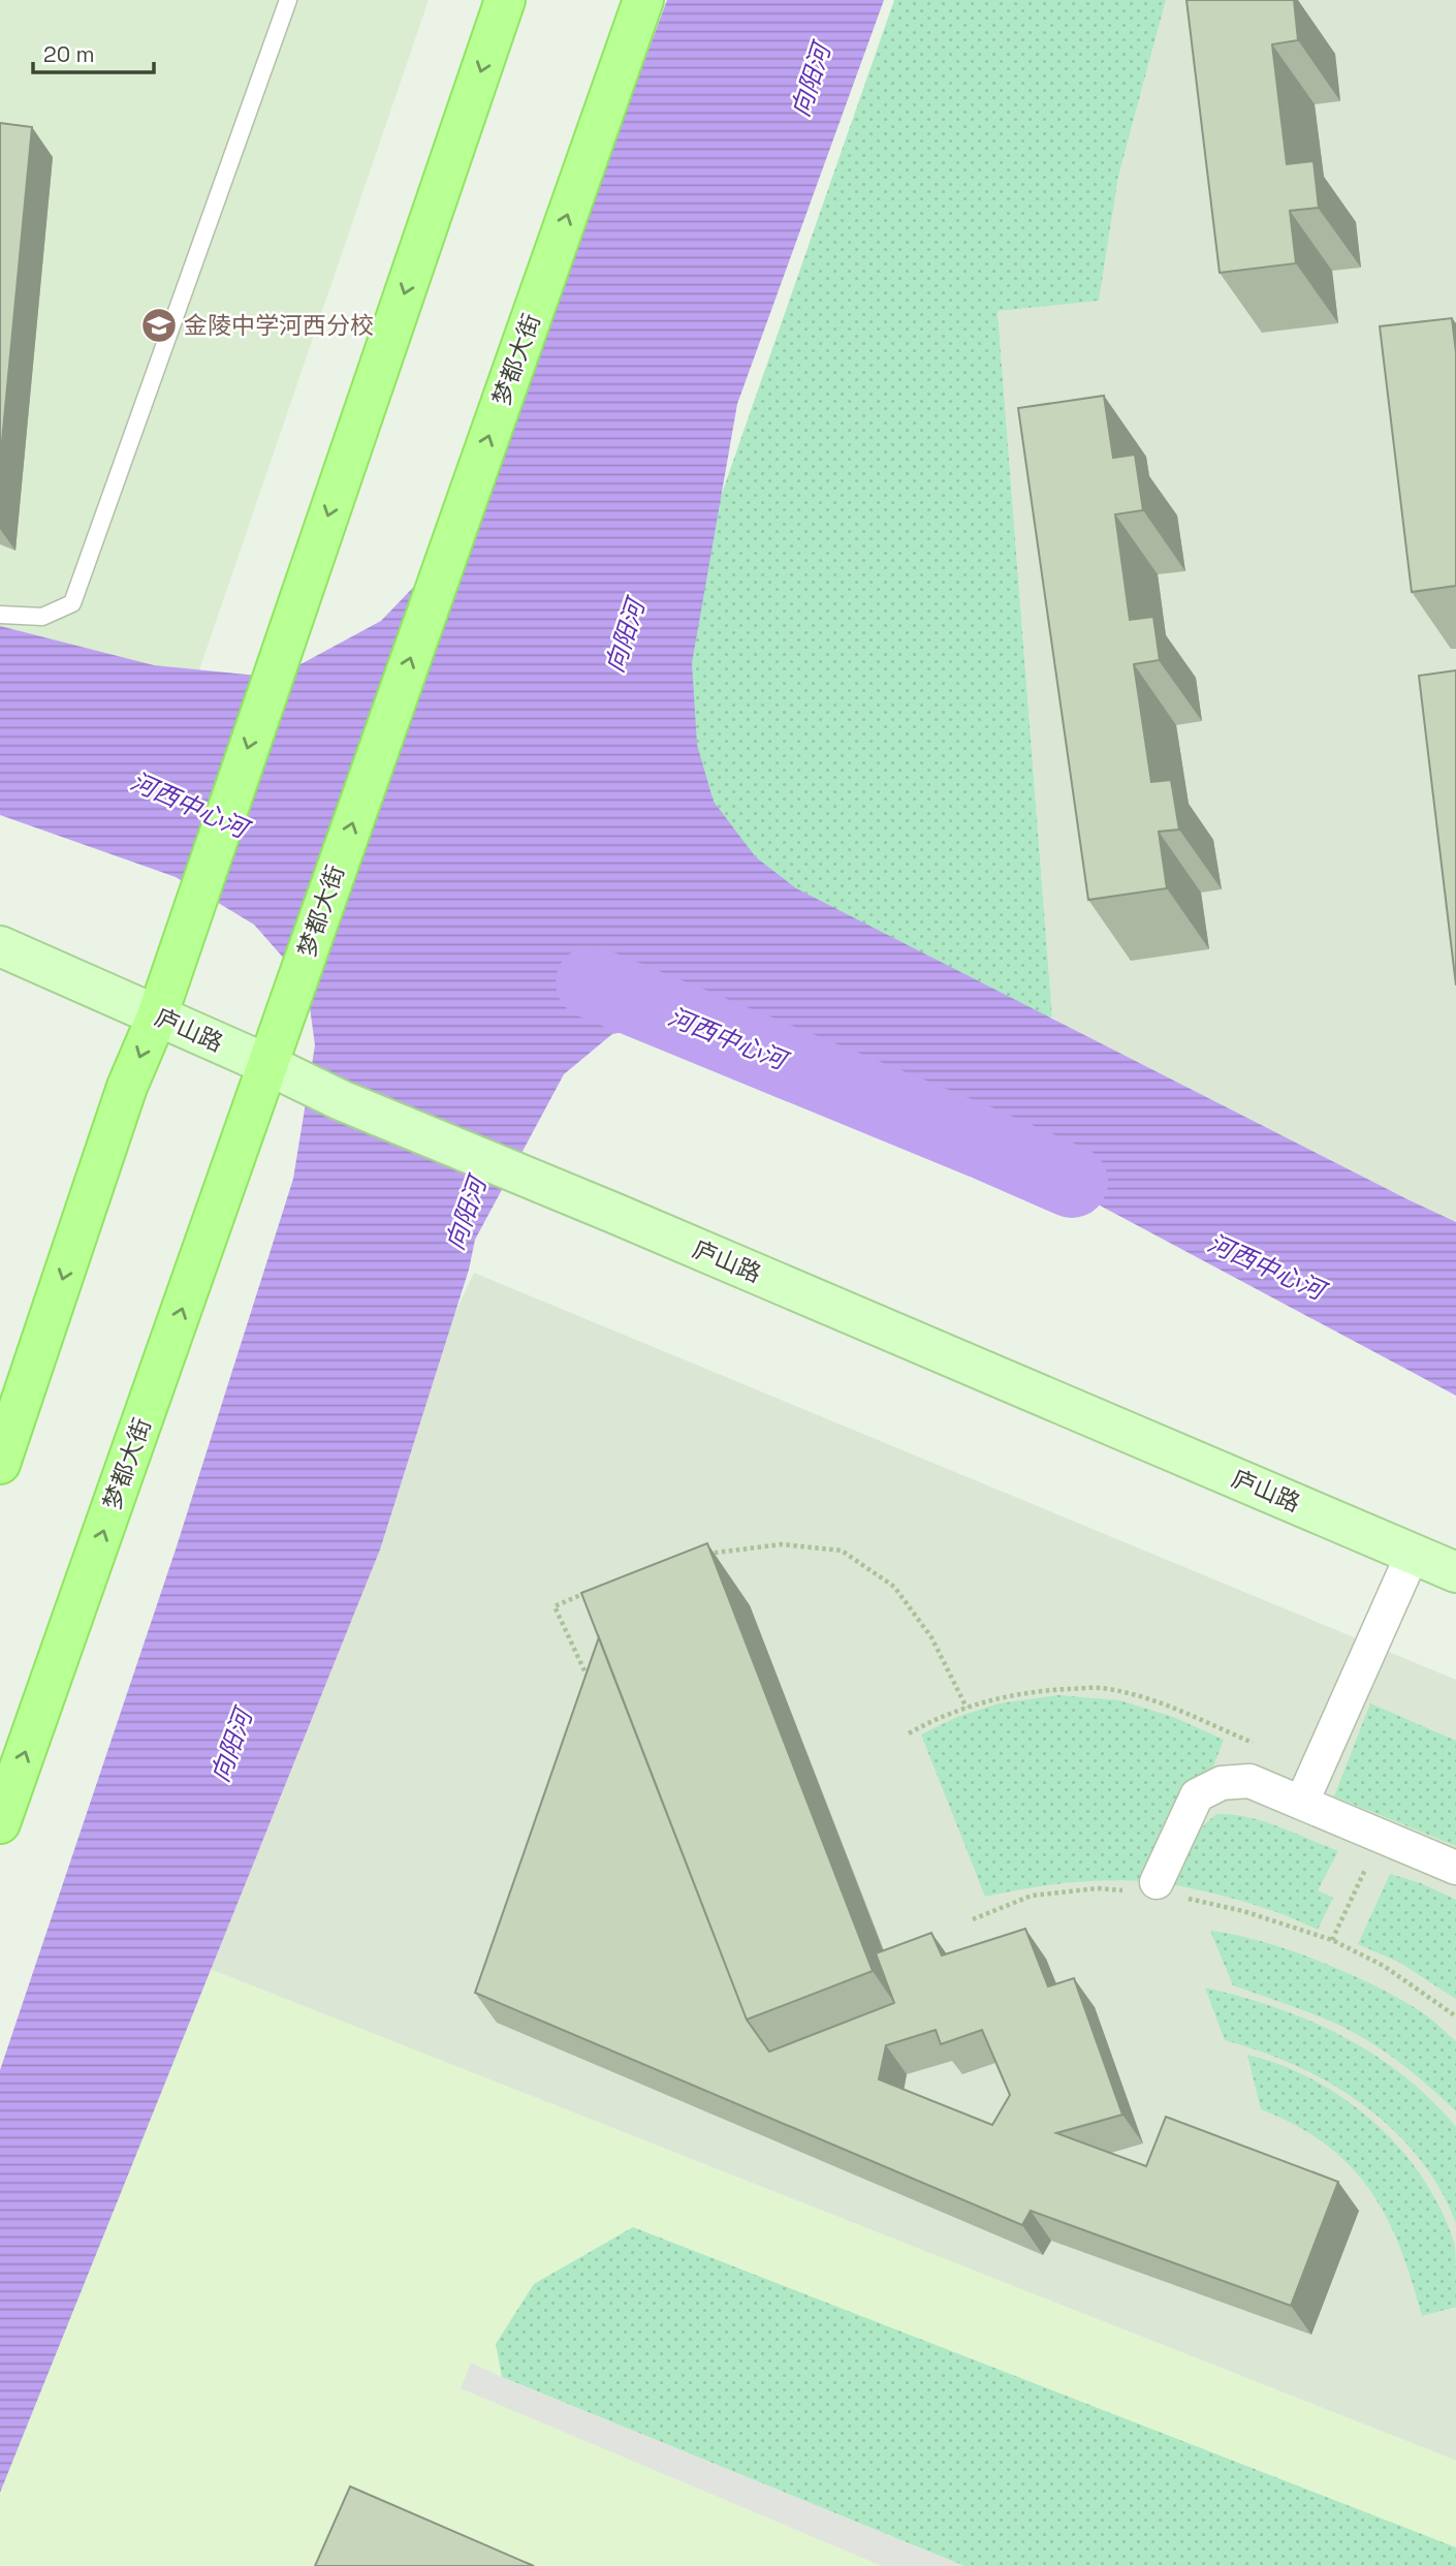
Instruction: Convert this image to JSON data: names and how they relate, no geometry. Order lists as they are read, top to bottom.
{
  "streets": {
    "main road": ["梦都大街", "庐山路"]
  },
  "crossings": [
    ["梦都大街", "庐山路"]
  ],
  "water": ["向阳河", "河西中心河"],
  "places": {
    "school or university": ["金陵中学河西分校"]
  },
  "scale_bar": "20 m"
}
